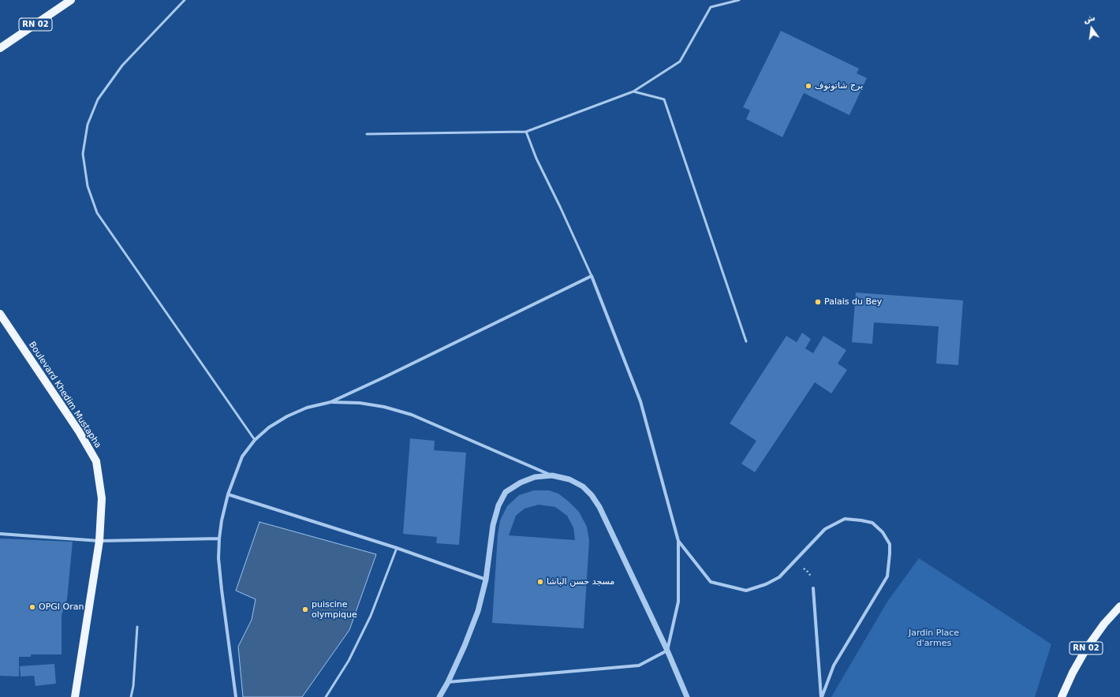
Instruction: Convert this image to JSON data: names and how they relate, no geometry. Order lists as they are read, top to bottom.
{
  "streets": {
    "main road": ["RN 02", "Boulevard Khedim Mustapha"]
  },
  "parks": ["Jardin Place d'armes"],
  "places": [
    "برج شاتونوف",
    "Palais du Bey",
    "مسجد حسن الباشا",
    "OPGI Oran",
    "puiscine olympique"
  ],
  "north": "top"
}
